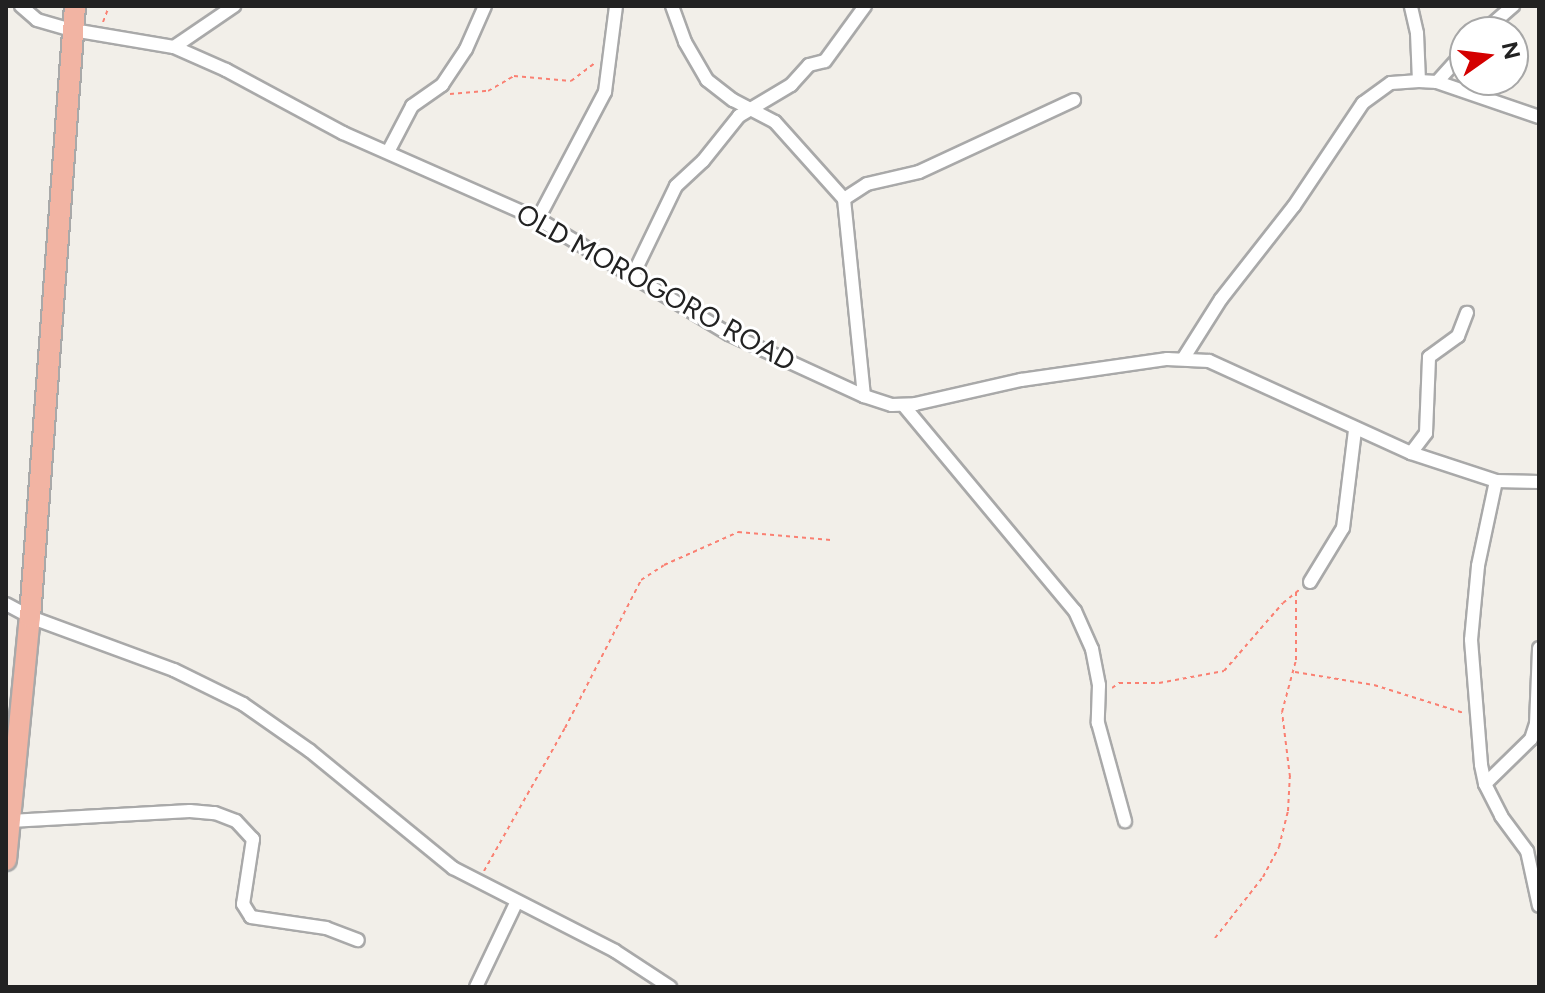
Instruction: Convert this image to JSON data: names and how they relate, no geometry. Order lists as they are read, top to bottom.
{
  "streets": {
    "street": ["OLD MOROGORO ROAD"]
  },
  "north": "right"
}
